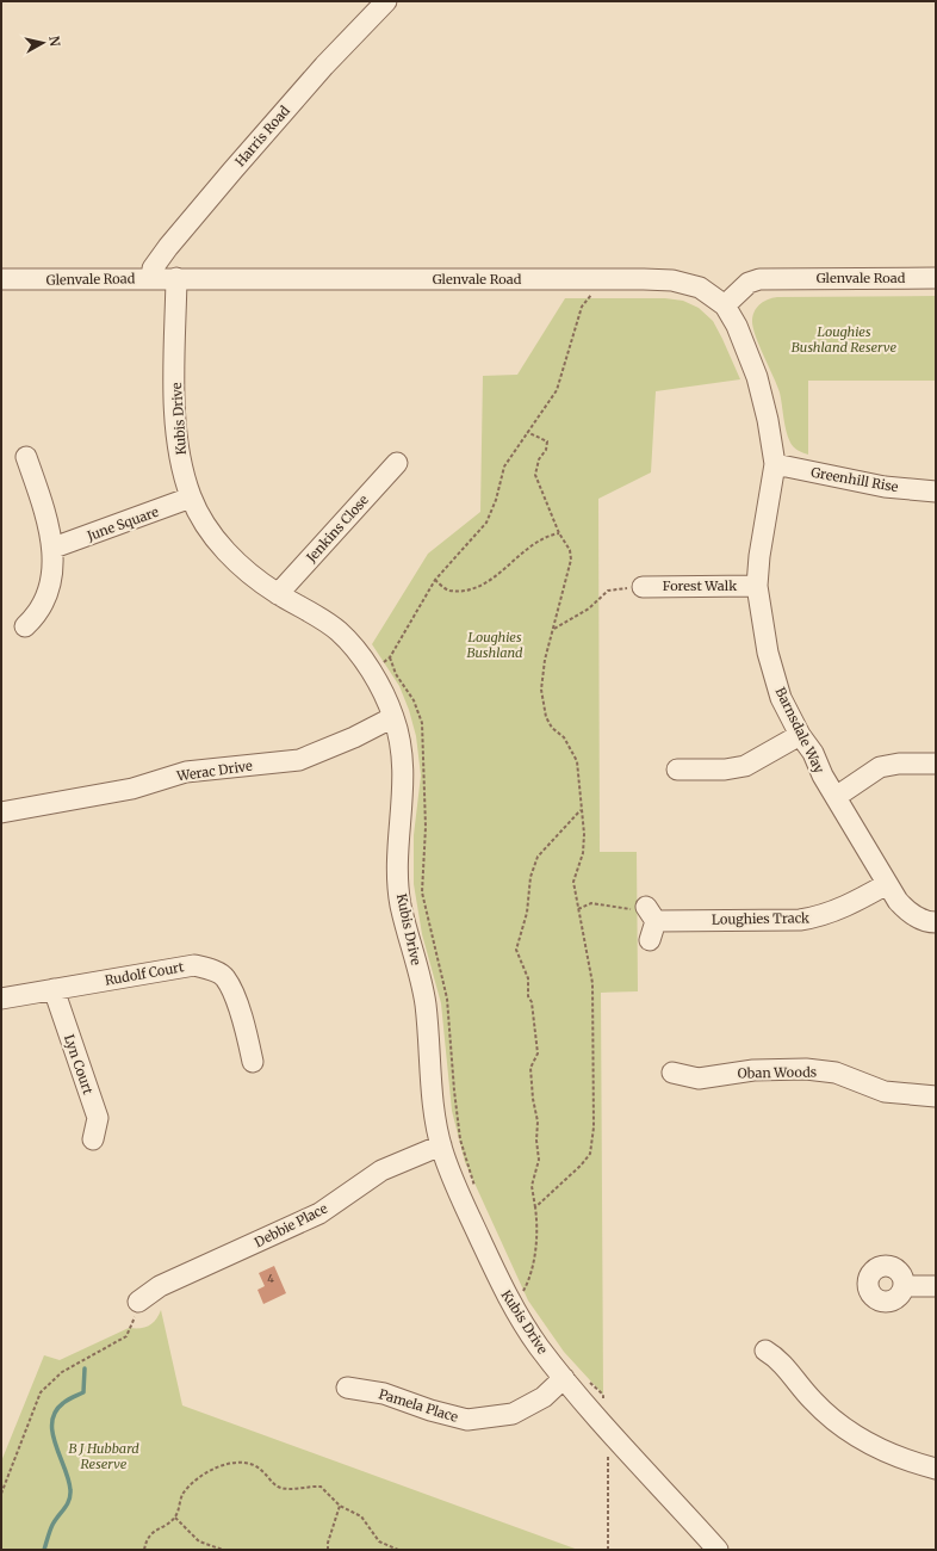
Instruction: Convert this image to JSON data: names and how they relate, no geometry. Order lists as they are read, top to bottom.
{
  "streets": {
    "street": [
      "Harris Road",
      "Glenvale Road",
      "Kubis Drive",
      "Greenhill Rise",
      "June Square",
      "Jenkins Close",
      "Forest Walk",
      "Barnsdale Way",
      "Werac Drive",
      "Loughies Track",
      "Rudolf Court",
      "Lyn Court",
      "Oban Woods",
      "Debbie Place",
      "Pamela Place"
    ]
  },
  "crossings": [
    ["Harris Road", "Glenvale Road"],
    ["Glenvale Road", "Kubis Drive"],
    ["Glenvale Road", "Barnsdale Way"],
    ["Kubis Drive", "June Square"],
    ["Kubis Drive", "Jenkins Close"],
    ["Kubis Drive", "Werac Drive"],
    ["Kubis Drive", "Debbie Place"],
    ["Kubis Drive", "Pamela Place"],
    ["Greenhill Rise", "Barnsdale Way"],
    ["Forest Walk", "Barnsdale Way"],
    ["Barnsdale Way", "Loughies Track"],
    ["Rudolf Court", "Lyn Court"]
  ],
  "parks": ["Loughies Bushland Reserve", "Loughies Bushland", "B J Hubbard Reserve"],
  "house_numbers": ["4"],
  "north": "right"
}
